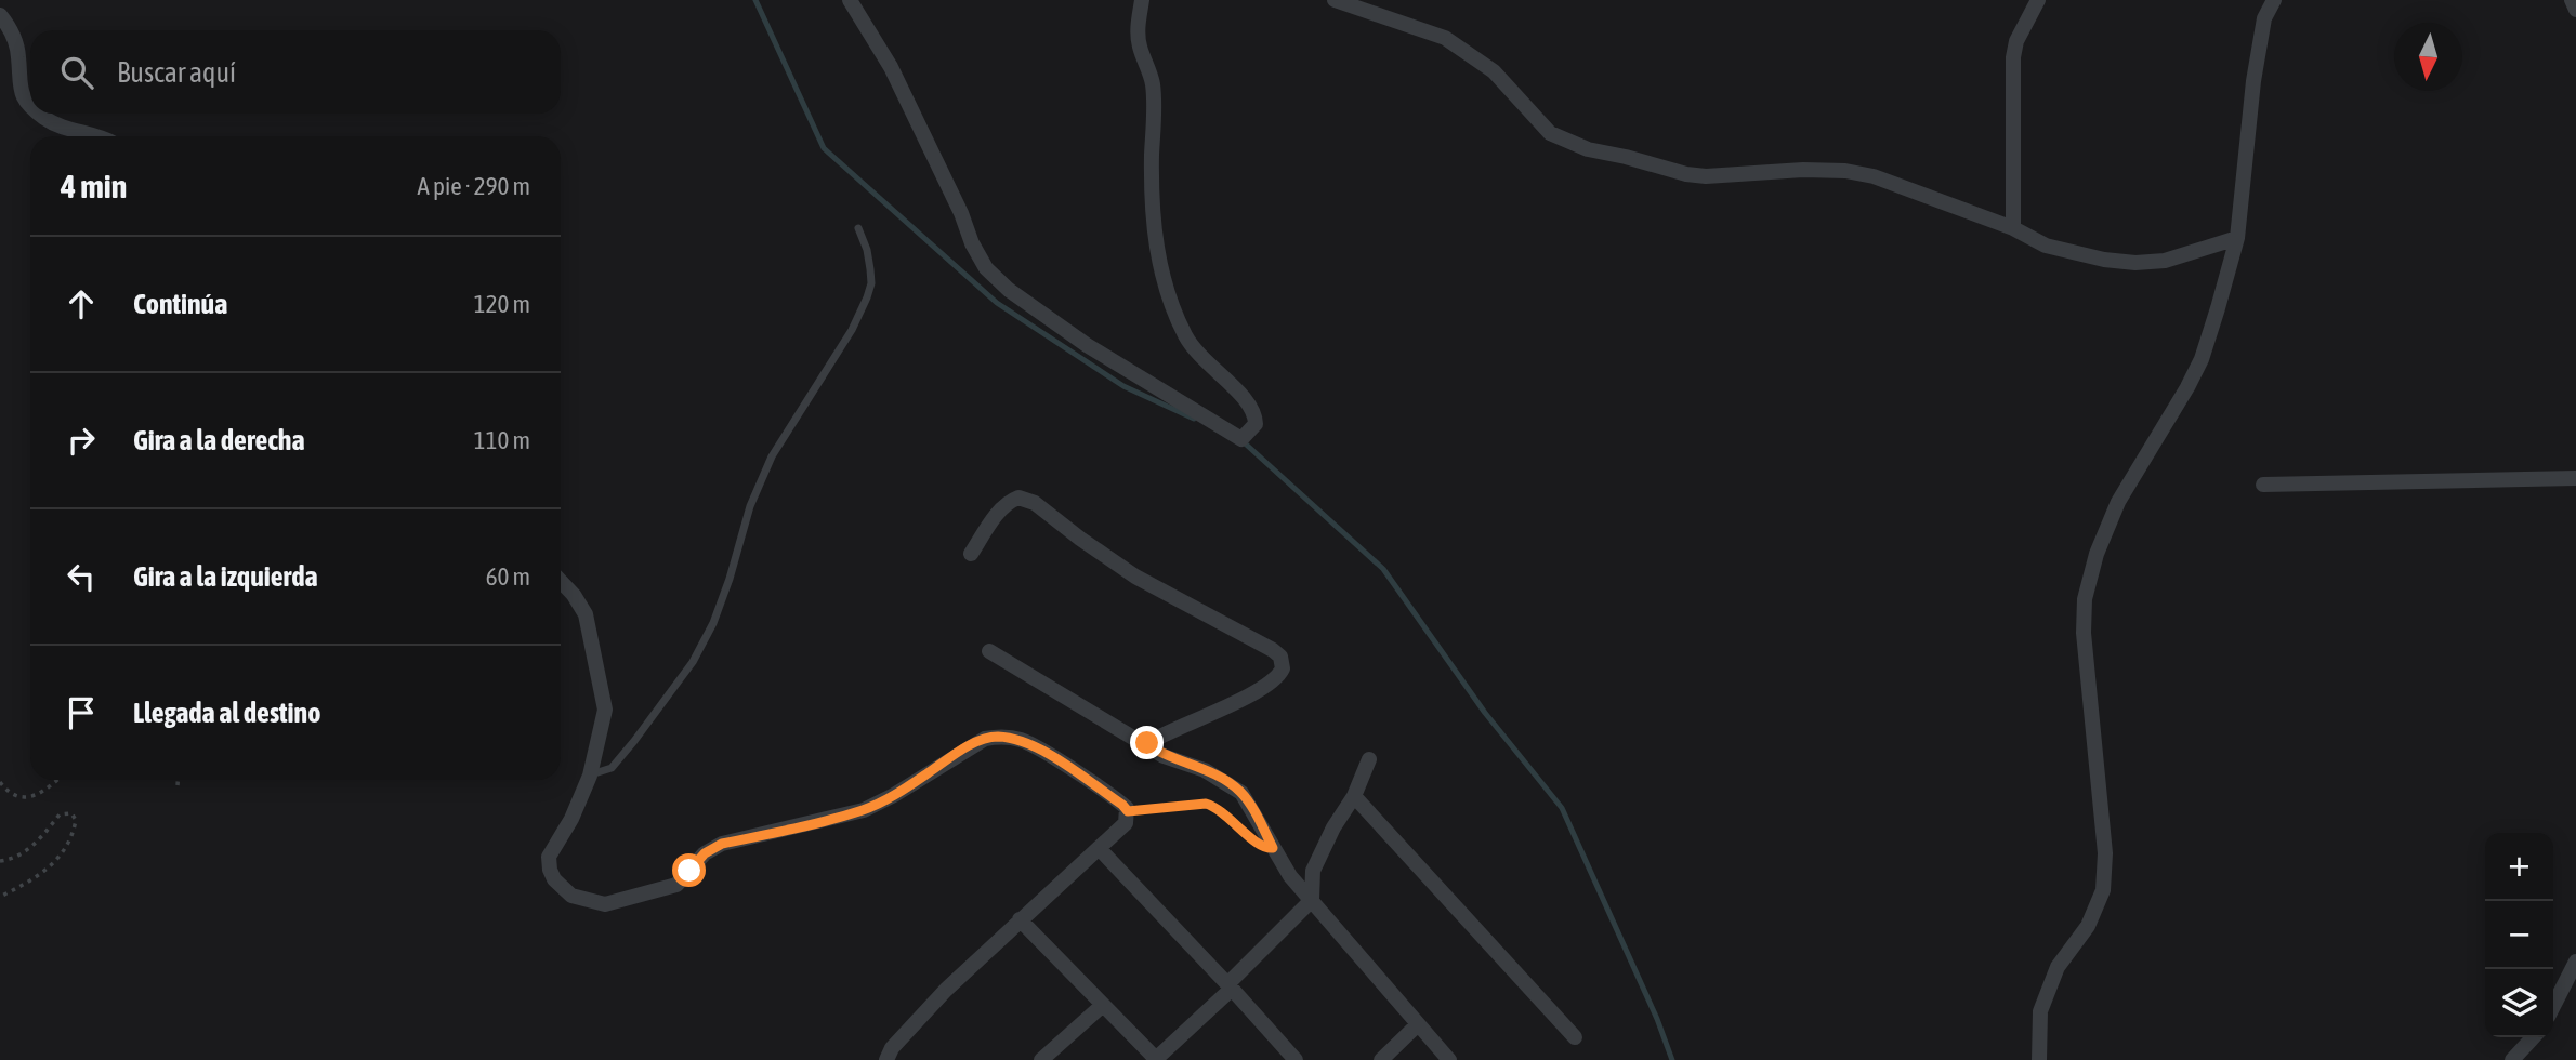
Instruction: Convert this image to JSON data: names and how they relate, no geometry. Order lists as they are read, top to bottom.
{
  "north": "bottom",
  "page": {
    "search": "Buscar aquí",
    "heading": ["4 min", "A pie · 290 m"],
    "list": [
      ["Continúa", "120 m"],
      ["Gira a la derecha", "110 m"],
      ["Gira a la izquierda", "60 m"],
      "Llegada al destino"
    ],
    "map_buttons": ["+", "−"]
  }
}
